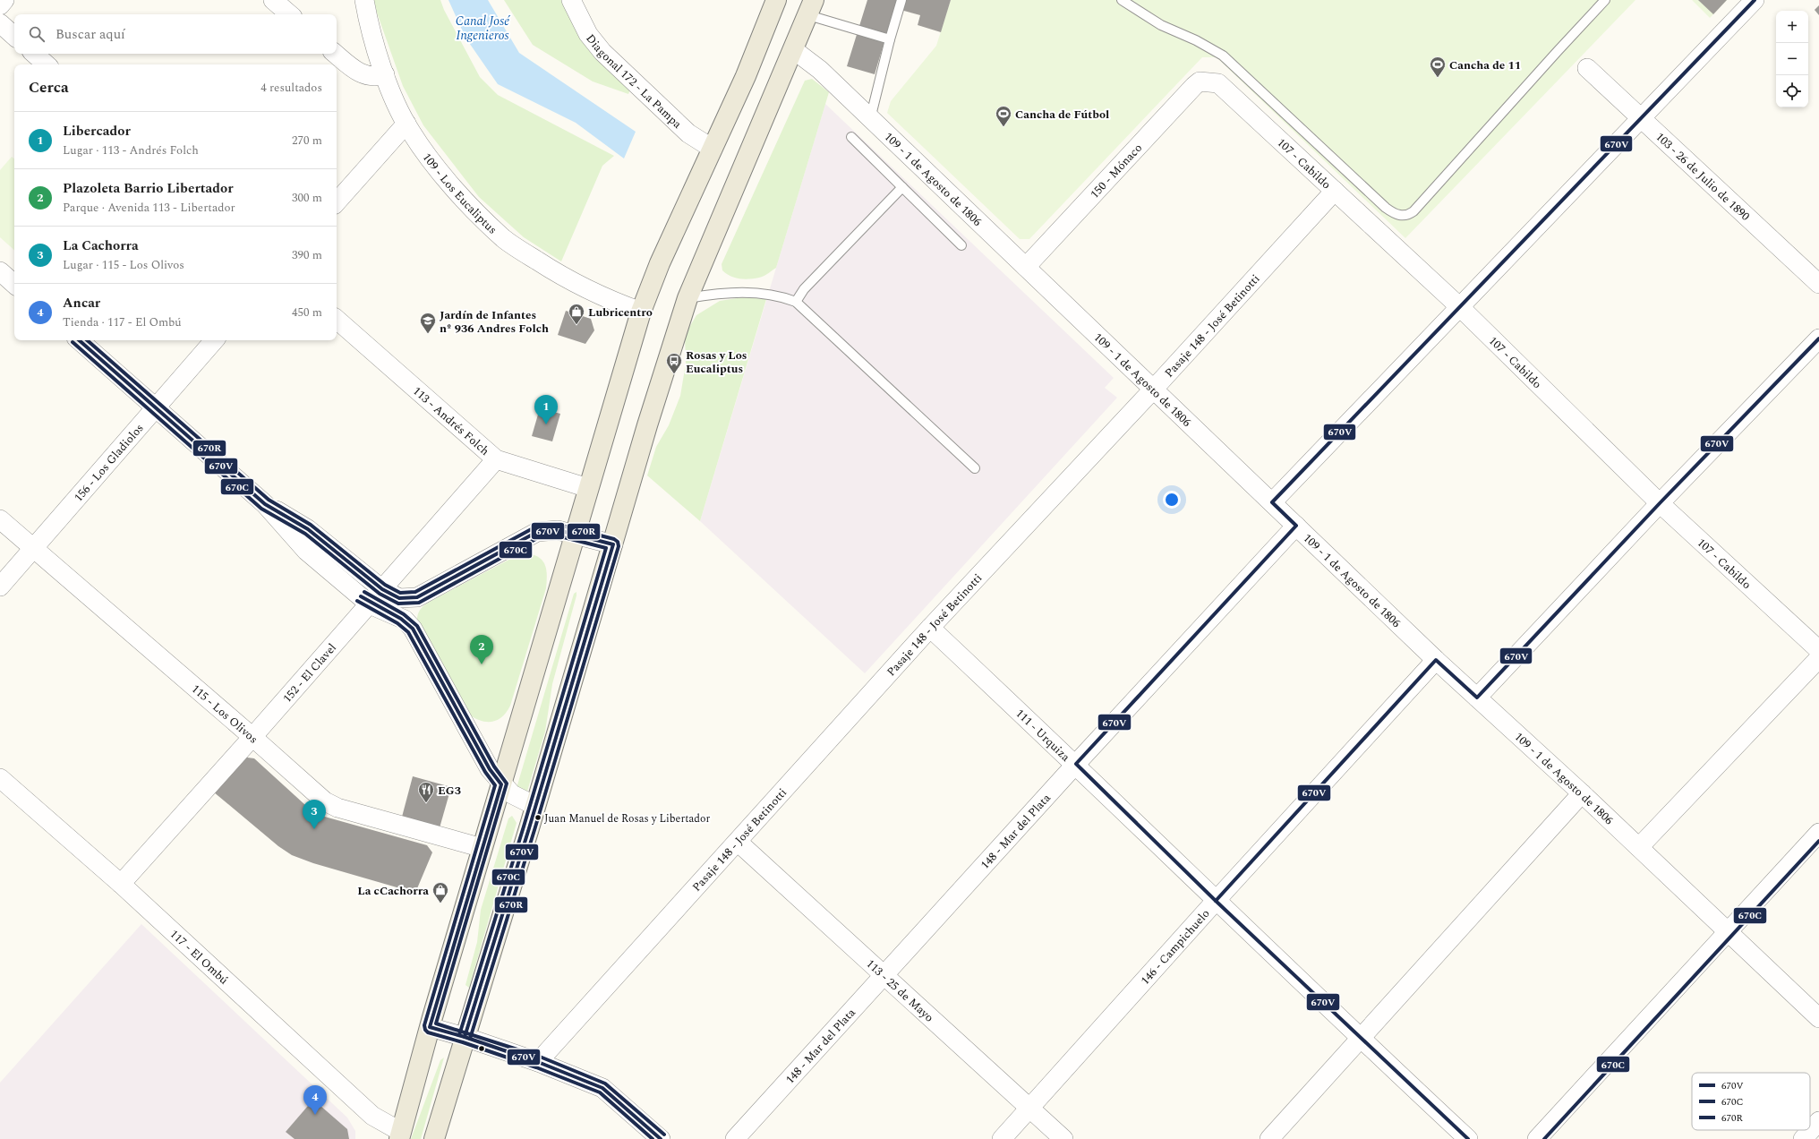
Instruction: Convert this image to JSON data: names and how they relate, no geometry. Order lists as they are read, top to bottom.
{
  "streets": {
    "street": [
      "Diagonal 172 - La Pampa",
      "107 - Cabildo",
      "150 - Mónaco",
      "103 - 26 de Julio de 1890",
      "109 - 1 de Agosto de 1806",
      "109 - Los Eucaliptus",
      "Pasaje 148 - José Betinotti",
      "113 - Andrés Folch",
      "156 - Los Gladiolos",
      "152 - El Clavel",
      "115 - Los Olivos",
      "111 - Urquiza",
      "148 - Mar del Plata",
      "146 - Campichuelo",
      "117 - El Ombú",
      "113 - 25 de Mayo"
    ]
  },
  "crossings": [
    ["107 - Cabildo", "150 - Mónaco"],
    ["107 - Cabildo", "Pasaje 148 - José Betinotti"],
    ["150 - Mónaco", "109 - 1 de Agosto de 1806"],
    ["109 - 1 de Agosto de 1806", "Pasaje 148 - José Betinotti"],
    ["109 - 1 de Agosto de 1806", "148 - Mar del Plata"],
    ["109 - 1 de Agosto de 1806", "146 - Campichuelo"],
    ["Pasaje 148 - José Betinotti", "111 - Urquiza"],
    ["Pasaje 148 - José Betinotti", "113 - 25 de Mayo"],
    ["113 - Andrés Folch", "152 - El Clavel"],
    ["156 - Los Gladiolos", "115 - Los Olivos"],
    ["152 - El Clavel", "115 - Los Olivos"],
    ["152 - El Clavel", "117 - El Ombú"],
    ["111 - Urquiza", "148 - Mar del Plata"],
    ["111 - Urquiza", "146 - Campichuelo"],
    ["148 - Mar del Plata", "113 - 25 de Mayo"],
    ["146 - Campichuelo", "113 - 25 de Mayo"]
  ],
  "water": ["Canal José Ingenieros"],
  "places": {
    "sports": ["Cancha de 11", "Cancha de Fútbol"],
    "shop": ["Lubricentro", "La cCachorra"],
    "school or university": ["Jardín de Infantes nº 936 Andres Folch"],
    "bus stop": ["Rosas y Los Eucaliptus"],
    "restaurant": ["EG3"],
    "other": ["Juan Manuel de Rosas y Libertador"]
  },
  "lines": ["transit line 670V", "transit line 670R", "transit line 670C"],
  "legend": ["670V", "670C", "670R"],
  "page": {
    "map_buttons": ["+", "−"],
    "search": "Buscar aquí",
    "heading": ["Cerca", "4 resultados"],
    "list": [
      {
        "mark": "1",
        "name": "Libercador",
        "note": "Lugar · 113 - Andrés Folch",
        "value": "270 m"
      },
      {
        "mark": "2",
        "name": "Plazoleta Barrio Libertador",
        "note": "Parque · Avenida 113 - Libertador",
        "value": "300 m"
      },
      {
        "mark": "3",
        "name": "La Cachorra",
        "note": "Lugar · 115 - Los Olivos",
        "value": "390 m"
      },
      {
        "mark": "4",
        "name": "Ancar",
        "note": "Tienda · 117 - El Ombú",
        "value": "450 m"
      }
    ],
    "pins": [
      "1",
      "2",
      "3",
      "4"
    ]
  }
}
